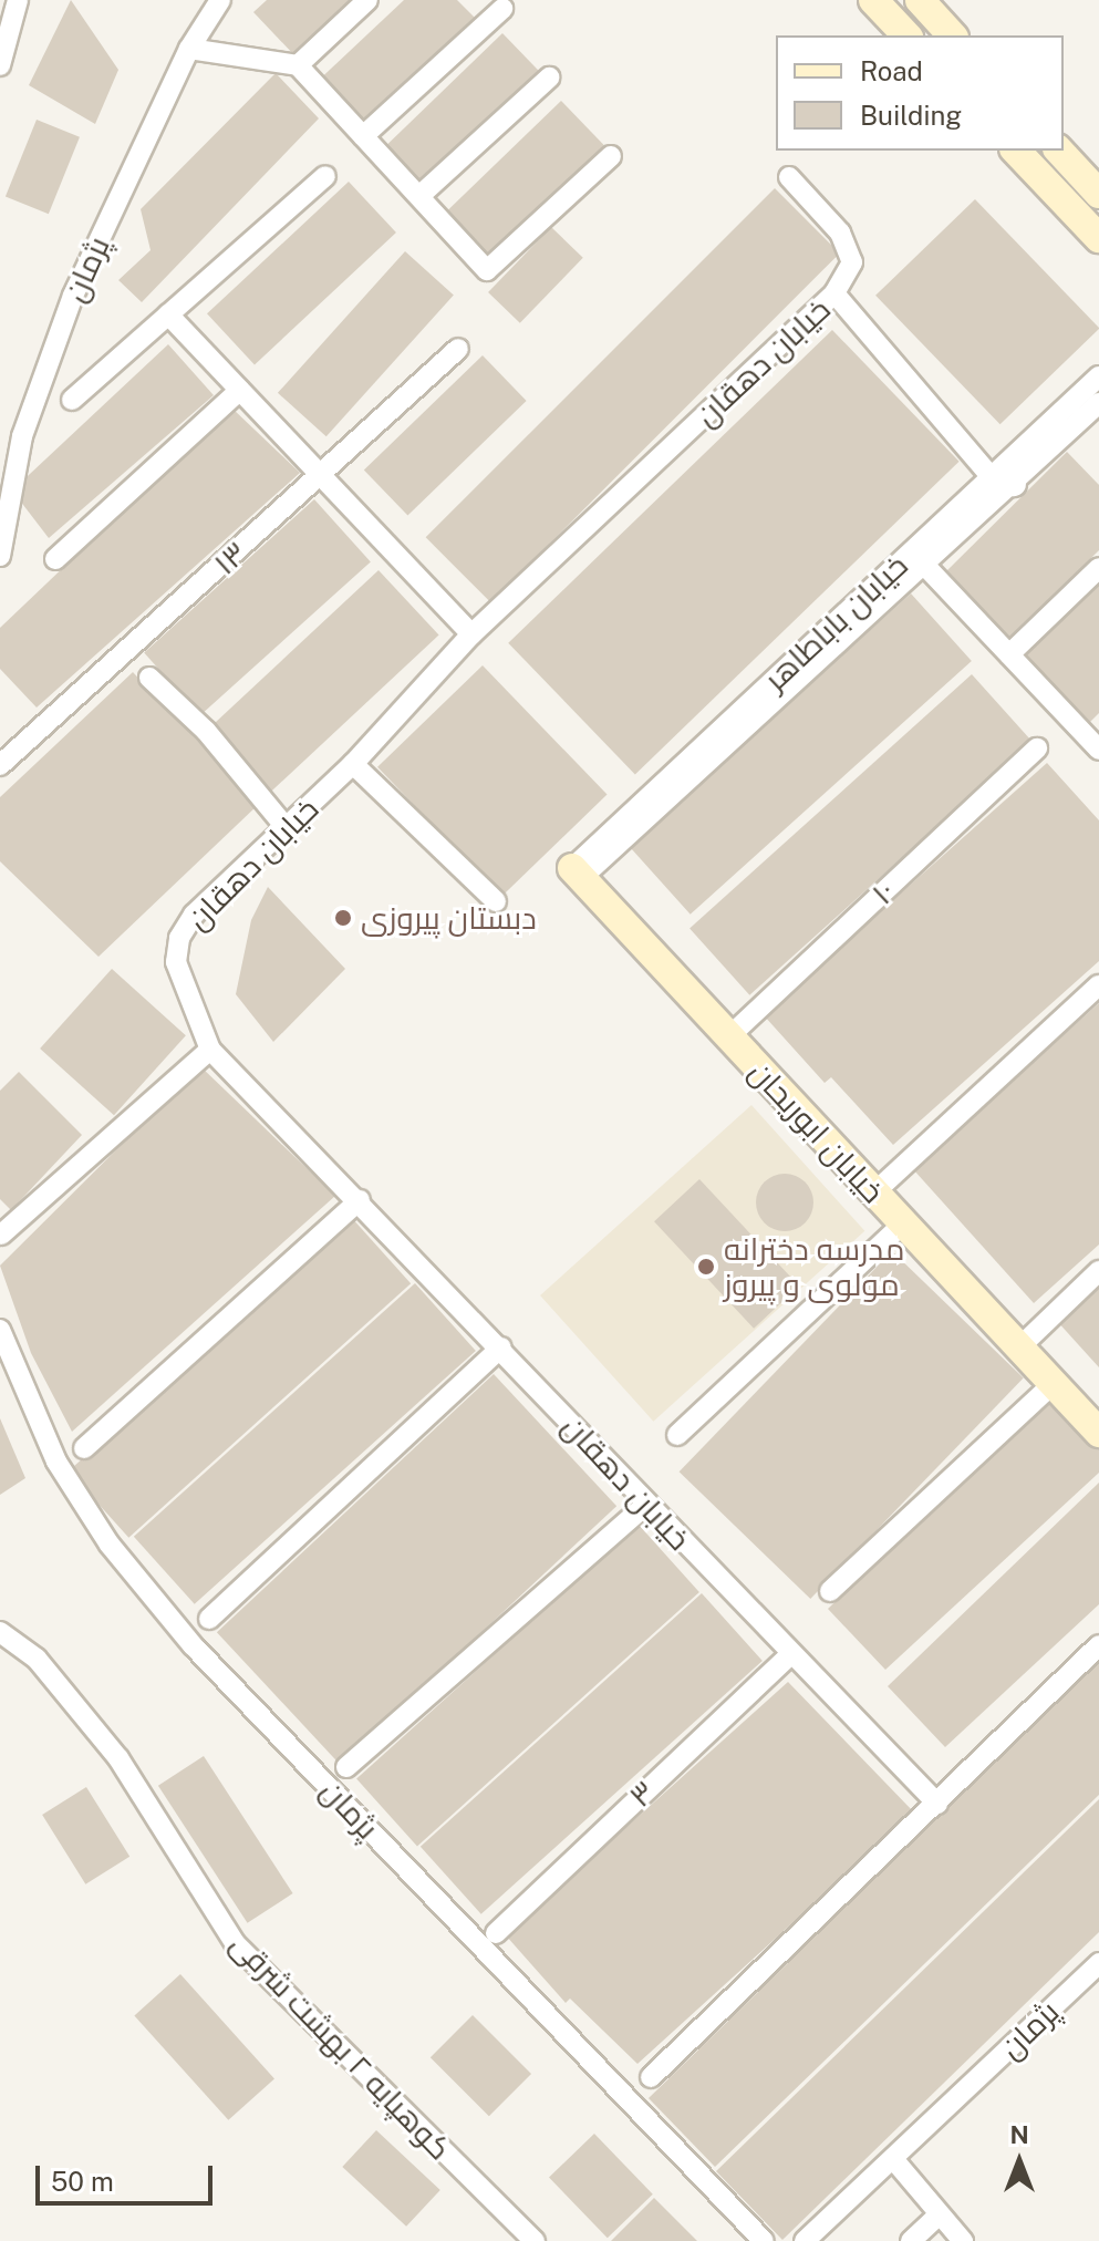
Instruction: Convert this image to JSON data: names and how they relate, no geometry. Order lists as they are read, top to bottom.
{
  "streets": {
    "main road": ["خیابان ابوریحان"],
    "street": [
      "پژمان",
      "خیابان دهقان",
      "۱۳",
      "خیابان باباطاهر",
      "۱۰",
      "۳",
      "کوهپایه ۲ بهشت شرقی"
    ]
  },
  "crossings": [
    ["خیابان دهقان", "خیابان باباطاهر"],
    ["خیابان دهقان", "۳"],
    ["خیابان باباطاهر", "خیابان ابوریحان"],
    ["۱۰", "خیابان ابوریحان"]
  ],
  "places": ["دبستان پیروزی", "مدرسه دخترانه مولوی و پیروز"],
  "legend": ["Road", "Building"],
  "scale_bar": "50 m",
  "north": "top"
}
